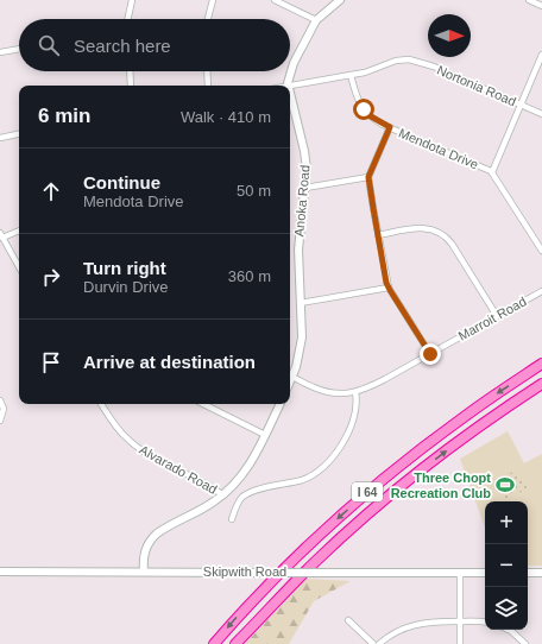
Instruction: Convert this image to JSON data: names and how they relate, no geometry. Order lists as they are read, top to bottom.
{
  "streets": {
    "highway": ["I 64"],
    "street": [
      "Nortonia Road",
      "Mendota Drive",
      "Anoka Road",
      "Marroit Road",
      "Alvarado Road",
      "Skipwith Road"
    ]
  },
  "crossings": [
    ["Nortonia Road", "Mendota Drive"],
    ["Nortonia Road", "Anoka Road"]
  ],
  "places": {
    "sports": ["Three Chopt Recreation Club"]
  },
  "north": "right",
  "page": {
    "search": "Search here",
    "heading": ["6 min", "Walk · 410 m"],
    "list": [
      ["Continue", "Mendota Drive", "50 m"],
      ["Turn right", "Durvin Drive", "360 m"],
      "Arrive at destination"
    ],
    "map_buttons": ["+", "−"]
  }
}
